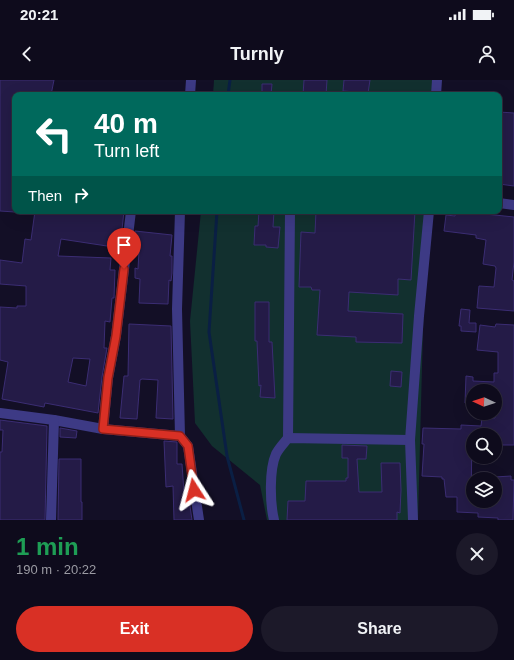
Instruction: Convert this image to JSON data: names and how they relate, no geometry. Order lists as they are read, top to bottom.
{
  "north": "left",
  "page": {
    "status": "20:21",
    "header": "Turnly",
    "turn": ["40 m", "Turn left"],
    "then": "Then",
    "heading": ["1 min", "190 m · 20:22"],
    "buttons": ["Exit", "Share"]
  }
}
